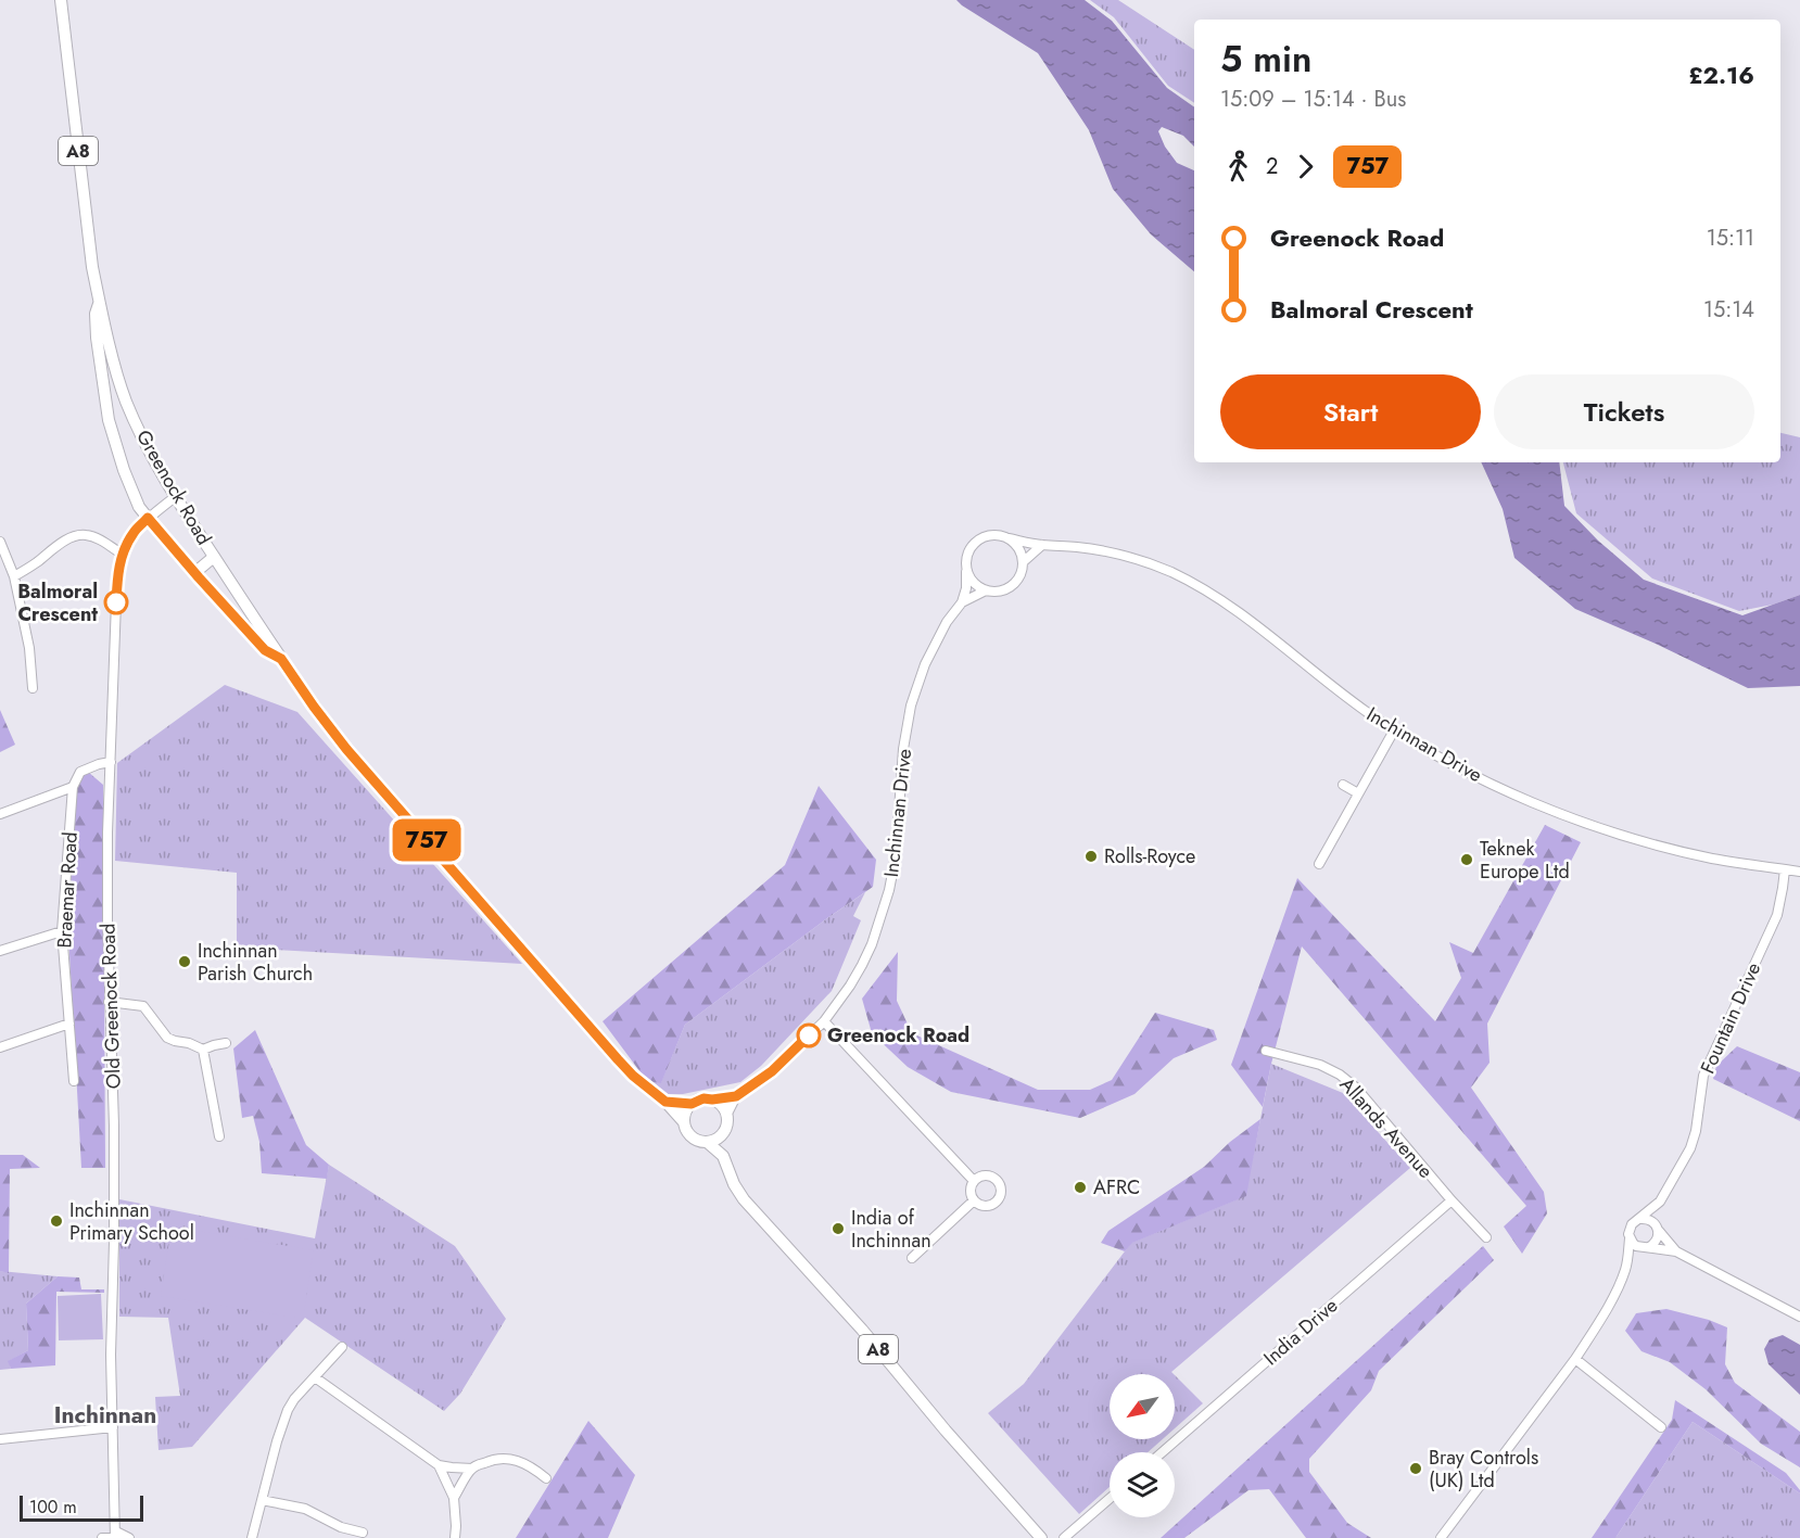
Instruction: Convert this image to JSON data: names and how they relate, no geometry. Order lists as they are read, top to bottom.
{
  "streets": {
    "main road": ["A8", "Greenock Road"],
    "street": [
      "Inchinnan Drive",
      "Braemar Road",
      "Old Greenock Road",
      "Fountain Drive",
      "Allands Avenue",
      "India Drive"
    ]
  },
  "crossings": [
    ["A8", "Greenock Road"],
    ["A8", "Inchinnan Drive"],
    ["Greenock Road", "Inchinnan Drive"],
    ["Greenock Road", "Old Greenock Road"],
    ["Inchinnan Drive", "Fountain Drive"],
    ["Allands Avenue", "India Drive"]
  ],
  "districts": ["Inchinnan"],
  "places": [
    "Balmoral Crescent",
    "Rolls-Royce",
    "Teknek Europe Ltd",
    "Inchinnan Parish Church",
    "Greenock Road",
    "AFRC",
    "Inchinnan Primary School",
    "India of Inchinnan",
    "Bray Controls (UK) Ltd"
  ],
  "lines": ["bus line 757"],
  "scale_bar": "100 m",
  "north": "bottom left",
  "page": {
    "on_map": "757",
    "heading": ["5 min", "15:09 – 15:14 · Bus", "£2.16"],
    "legs": ["2", "757"],
    "list": [
      {
        "name": "Greenock Road",
        "value": "15:11"
      },
      {
        "name": "Balmoral Crescent",
        "value": "15:14"
      }
    ],
    "buttons": ["Start", "Tickets"],
    "scale": "100 m"
  }
}
